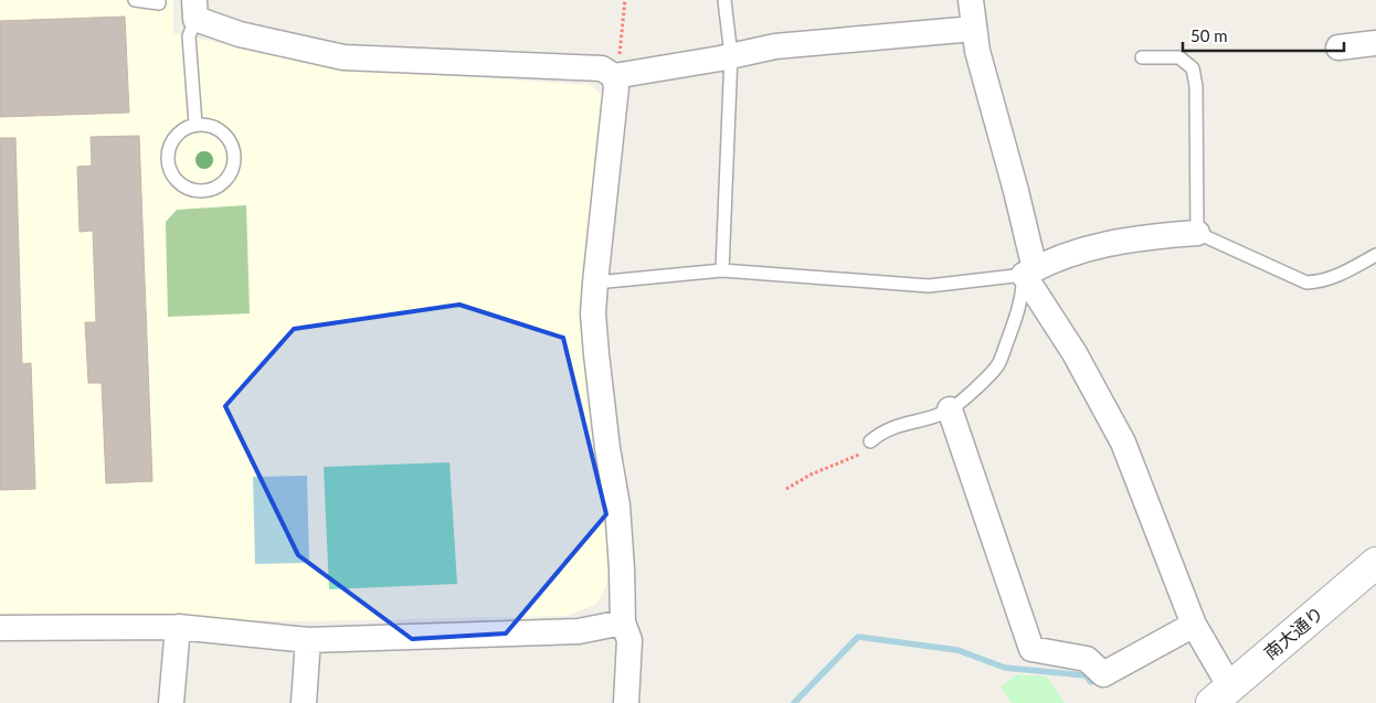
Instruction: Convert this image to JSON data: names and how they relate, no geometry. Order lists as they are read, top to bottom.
{
  "streets": {
    "street": ["南大通り"]
  },
  "scale_bar": "50 m"
}
